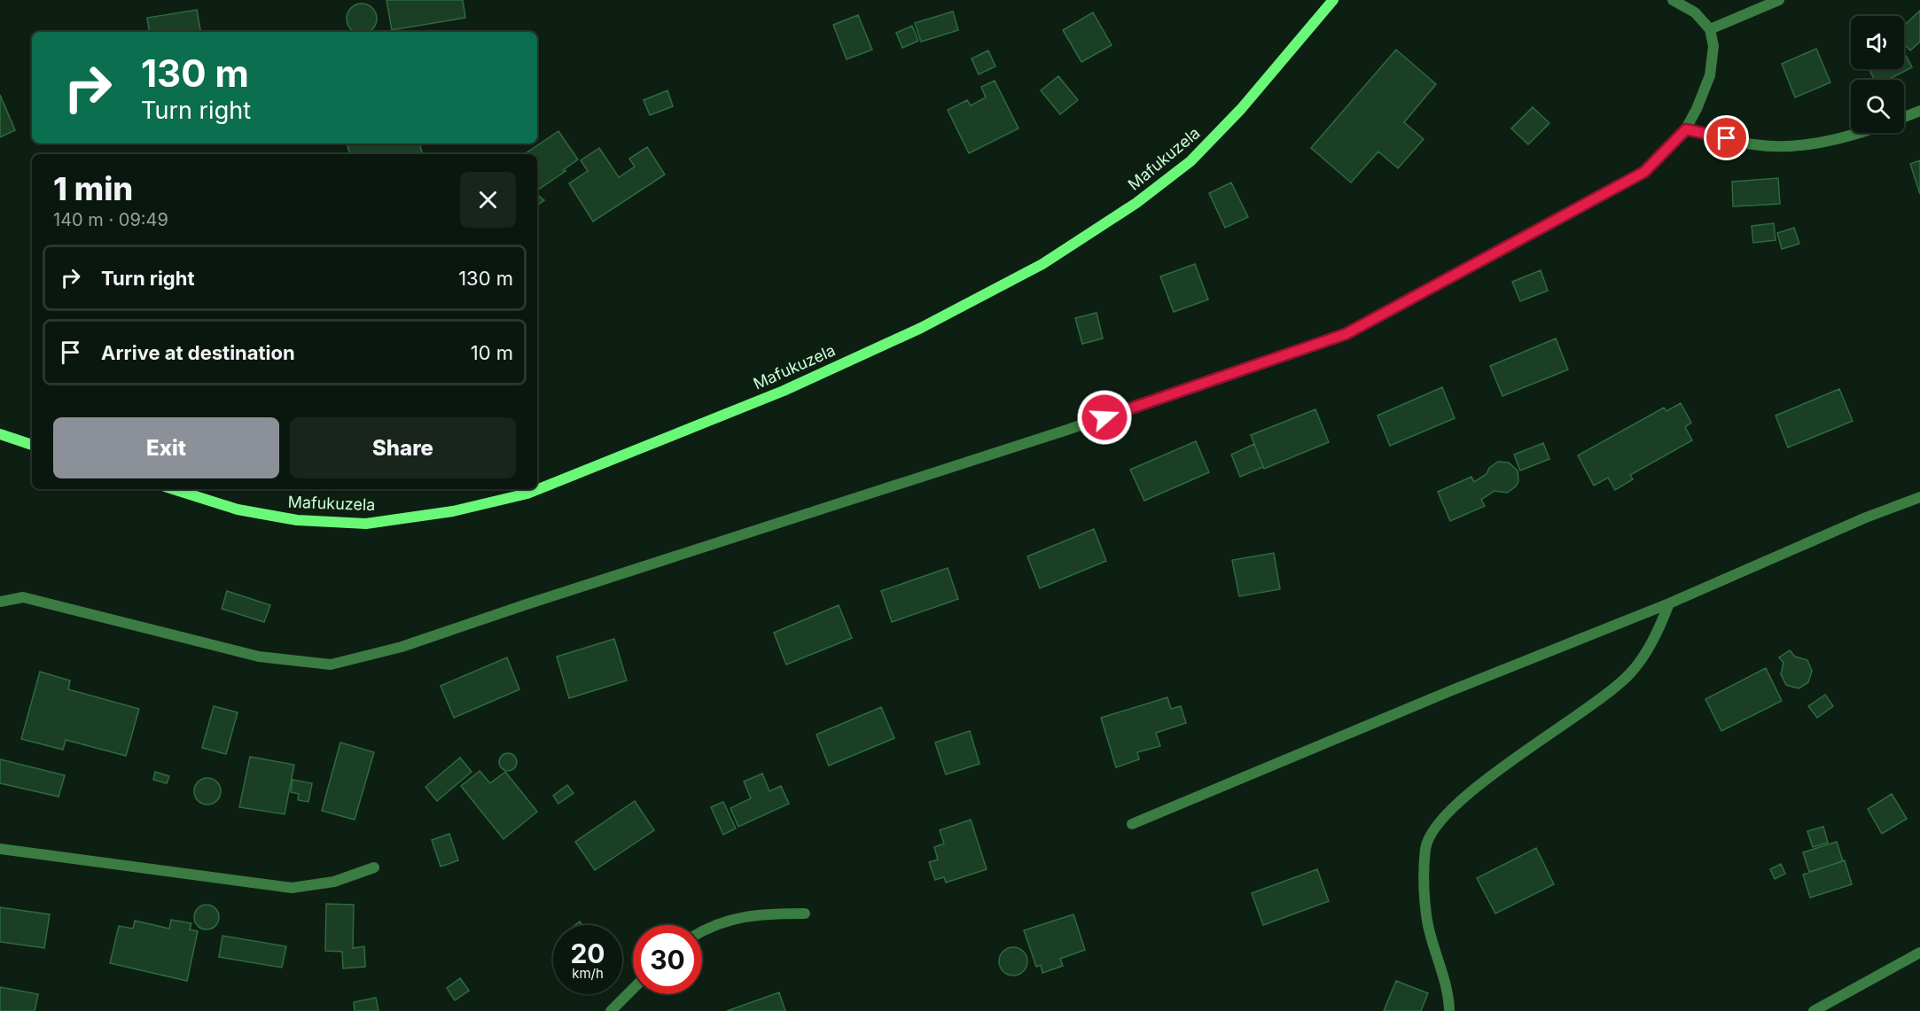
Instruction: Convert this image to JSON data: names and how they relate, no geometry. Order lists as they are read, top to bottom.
{
  "streets": {
    "main road": ["Mafukuzela"]
  },
  "page": {
    "turn": ["130 m", "Turn right"],
    "heading": ["1 min", "140 m · 09:49"],
    "list": [
      {
        "name": "Turn right",
        "value": "130 m"
      },
      {
        "name": "Arrive at destination",
        "value": "10 m"
      }
    ],
    "buttons": ["Exit", "Share"],
    "speed": "20 km/h",
    "limit": "30"
  }
}
